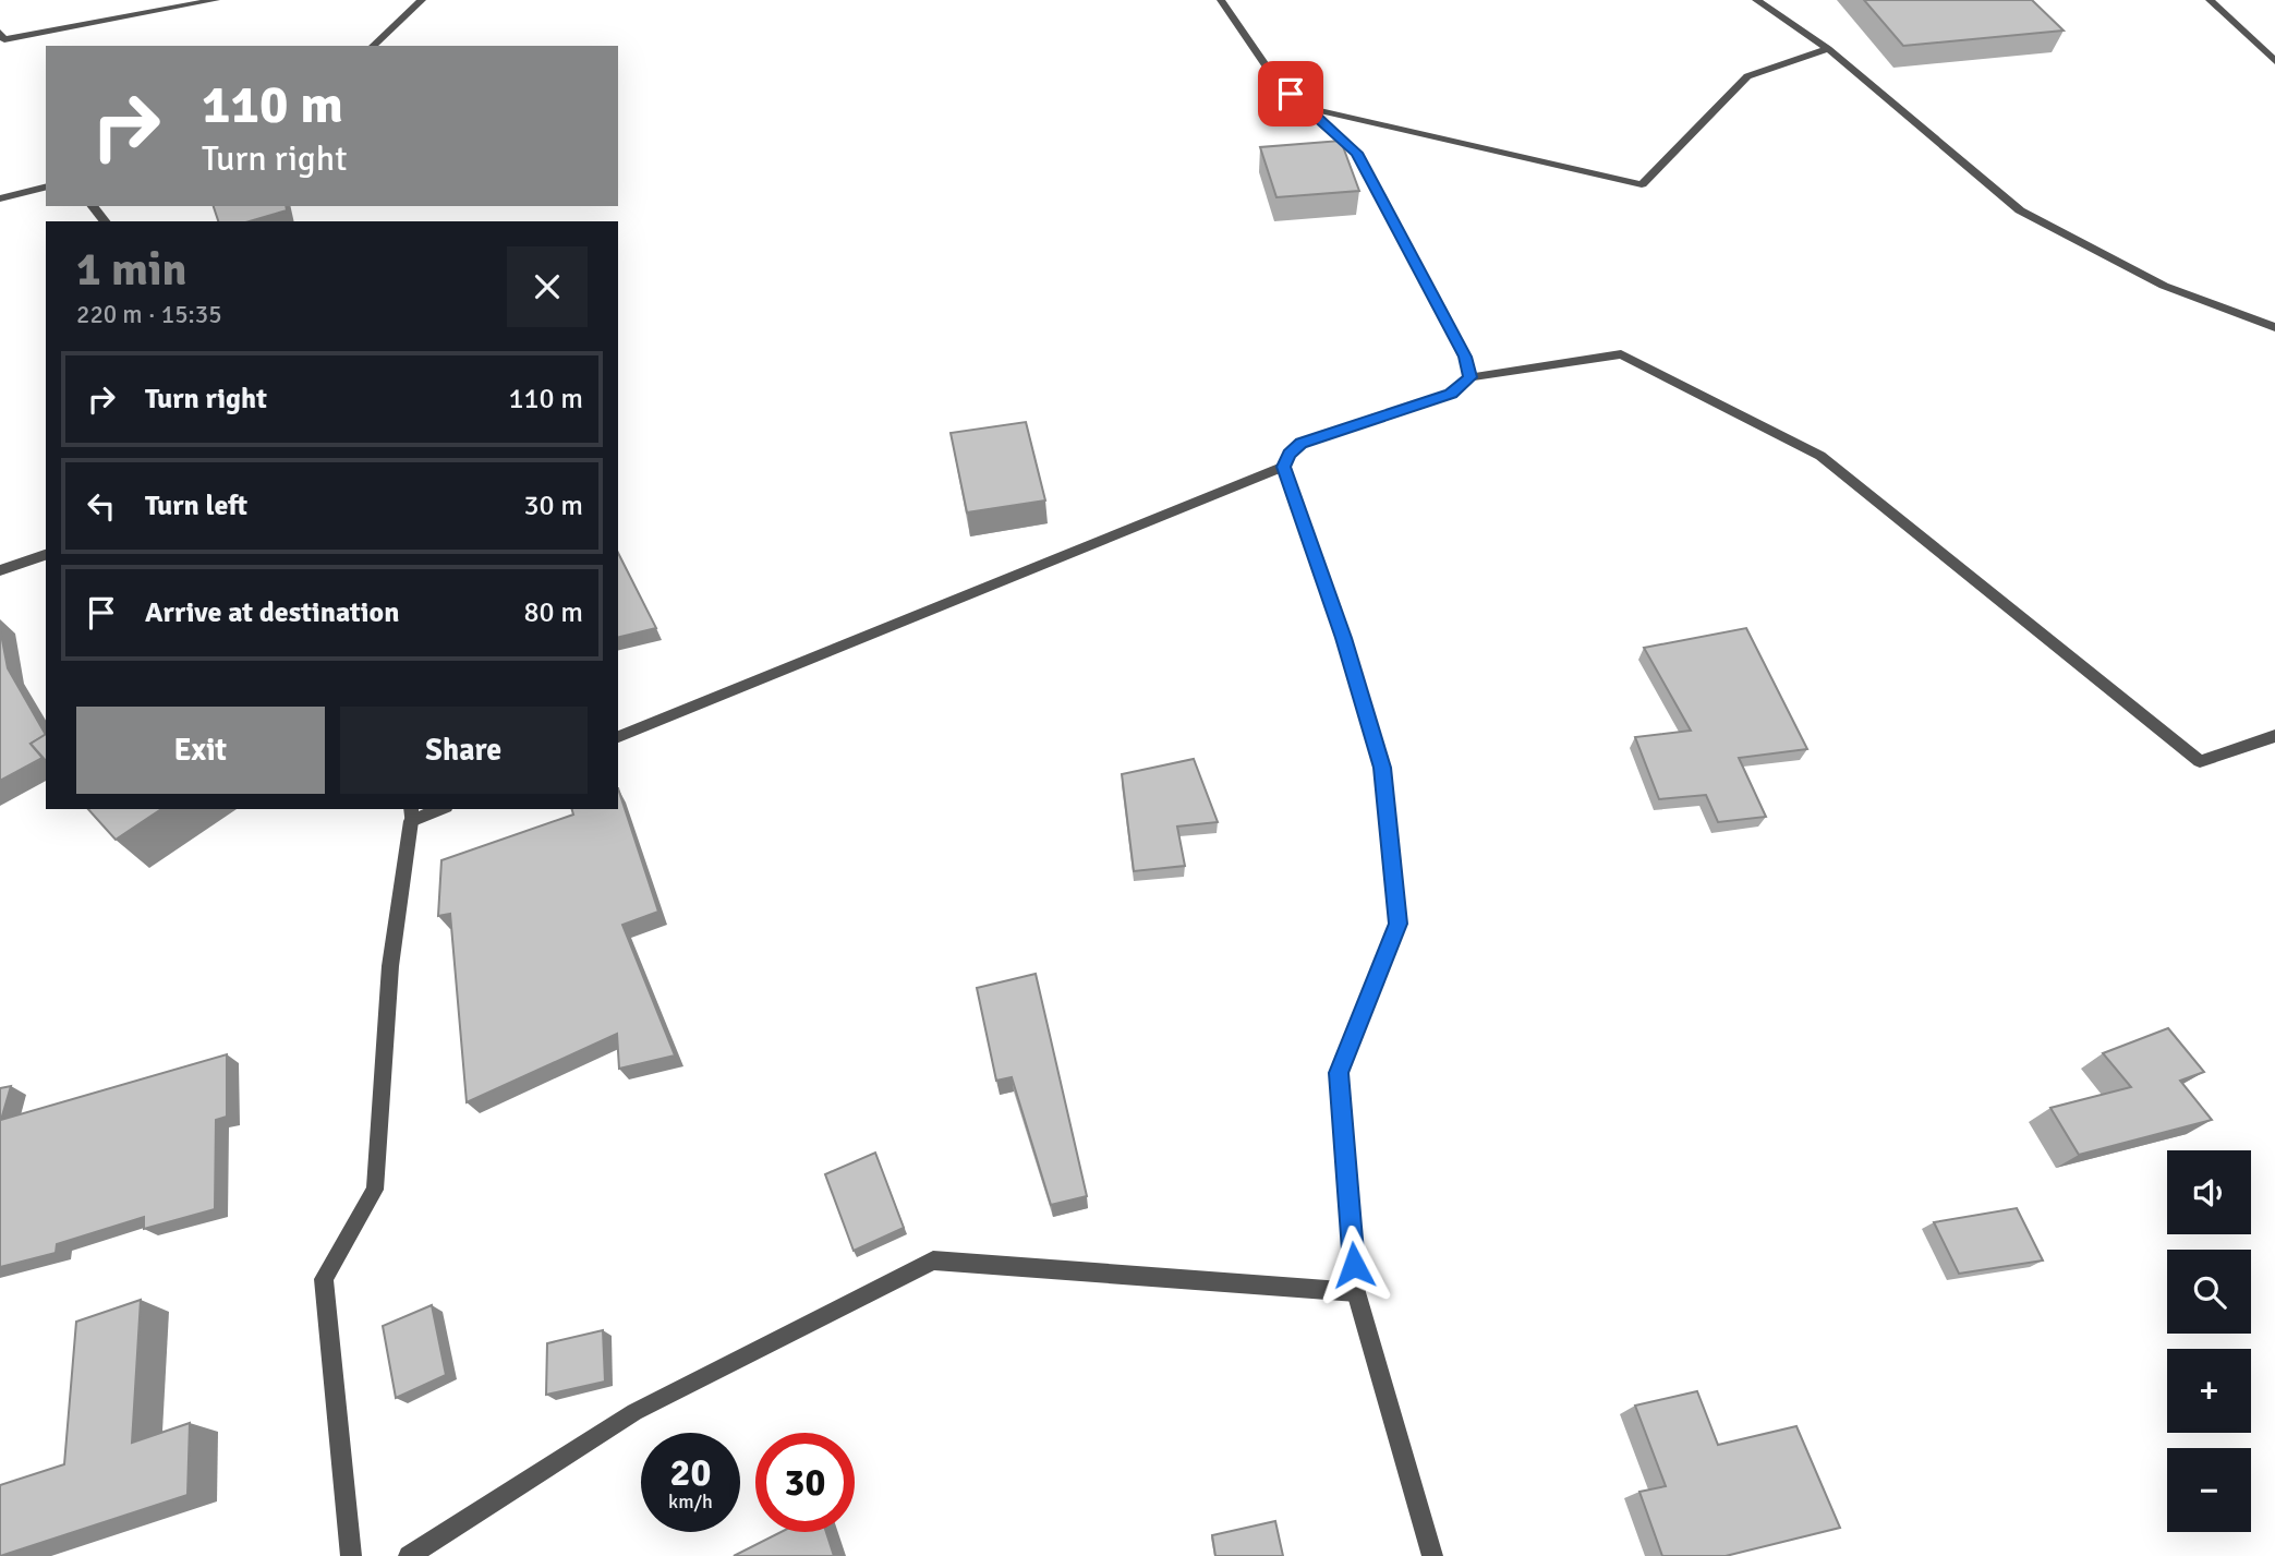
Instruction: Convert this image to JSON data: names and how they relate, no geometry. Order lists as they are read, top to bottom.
{
  "page": {
    "turn": ["110 m", "Turn right"],
    "heading": ["1 min", "220 m · 15:35"],
    "list": [
      {
        "name": "Turn right",
        "value": "110 m"
      },
      {
        "name": "Turn left",
        "value": "30 m"
      },
      {
        "name": "Arrive at destination",
        "value": "80 m"
      }
    ],
    "buttons": ["Exit", "Share"],
    "map_buttons": ["+", "−"],
    "speed": "20 km/h",
    "limit": "30"
  }
}
